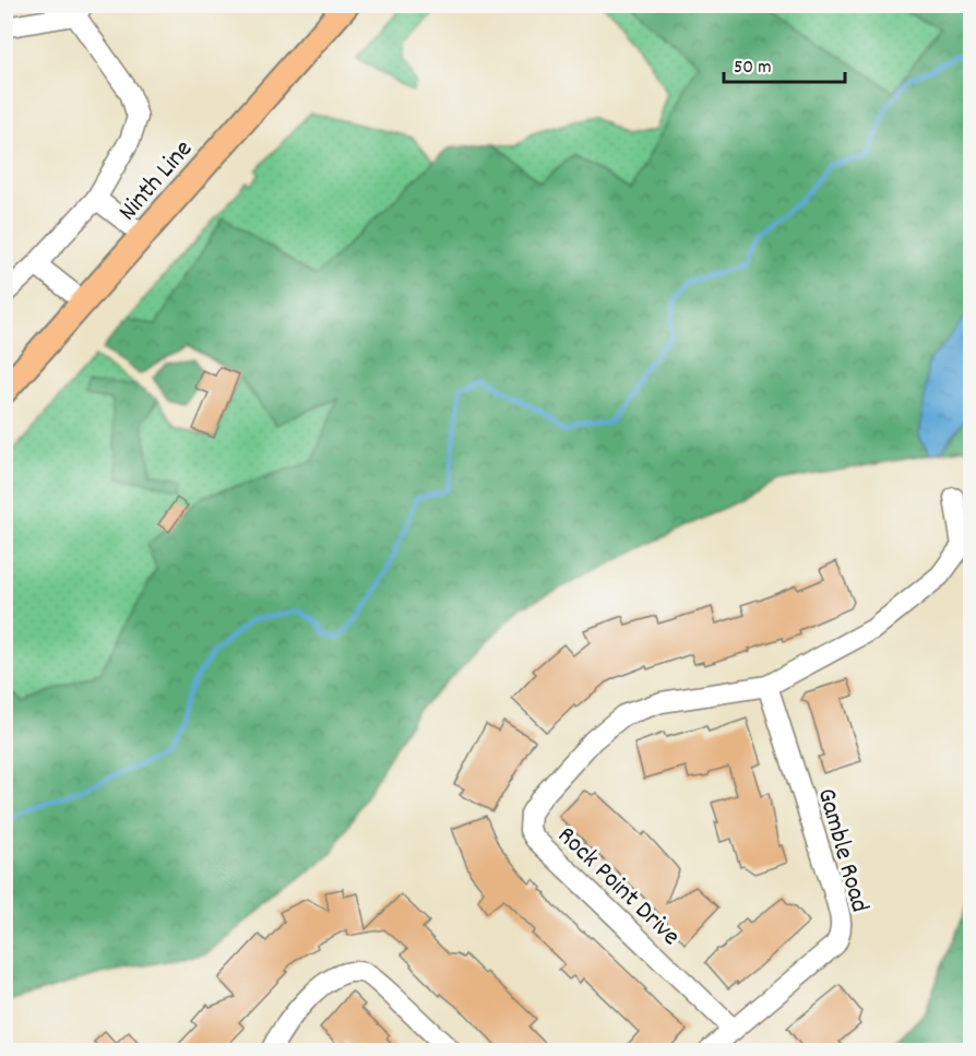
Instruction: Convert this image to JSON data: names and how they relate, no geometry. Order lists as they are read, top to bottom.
{
  "streets": {
    "main road": ["Ninth Line"],
    "street": ["Gamble Road", "Rock Point Drive"]
  },
  "crossings": [
    ["Gamble Road", "Rock Point Drive"]
  ],
  "scale_bar": "50 m"
}
